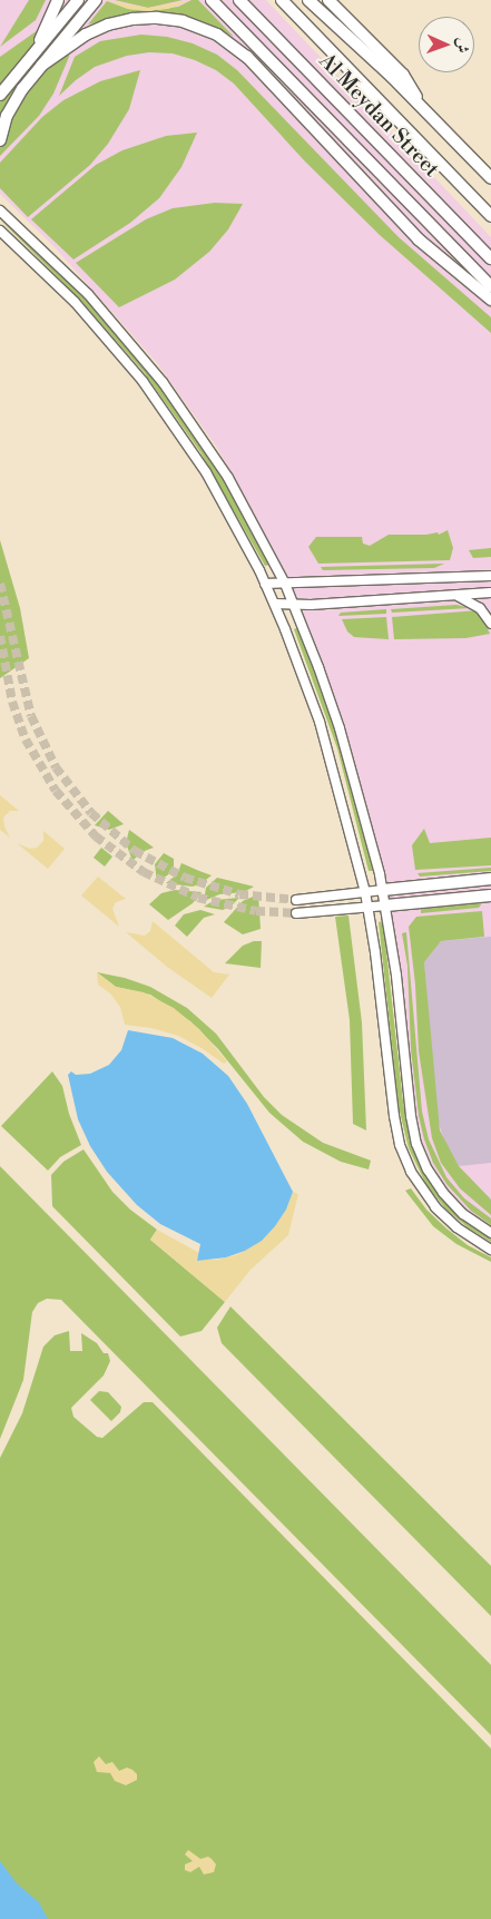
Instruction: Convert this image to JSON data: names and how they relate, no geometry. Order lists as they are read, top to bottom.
{
  "streets": {
    "main road": ["Al Meydan Street"]
  },
  "north": "right"
}
